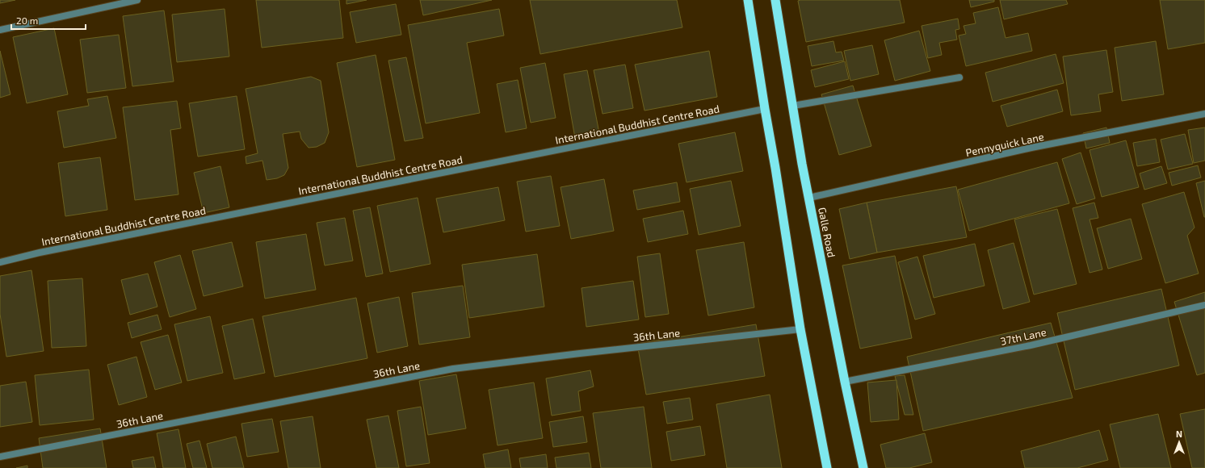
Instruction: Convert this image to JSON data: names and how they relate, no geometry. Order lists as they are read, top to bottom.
{
  "streets": {
    "highway": ["Galle Road"],
    "street": [
      "International Buddhist Centre Road",
      "Pennyquick Lane",
      "36th Lane",
      "37th Lane"
    ]
  },
  "crossings": [
    ["Pennyquick Lane", "Galle Road"],
    ["Galle Road", "37th Lane"]
  ],
  "scale_bar": "20 m",
  "north": "top"
}
